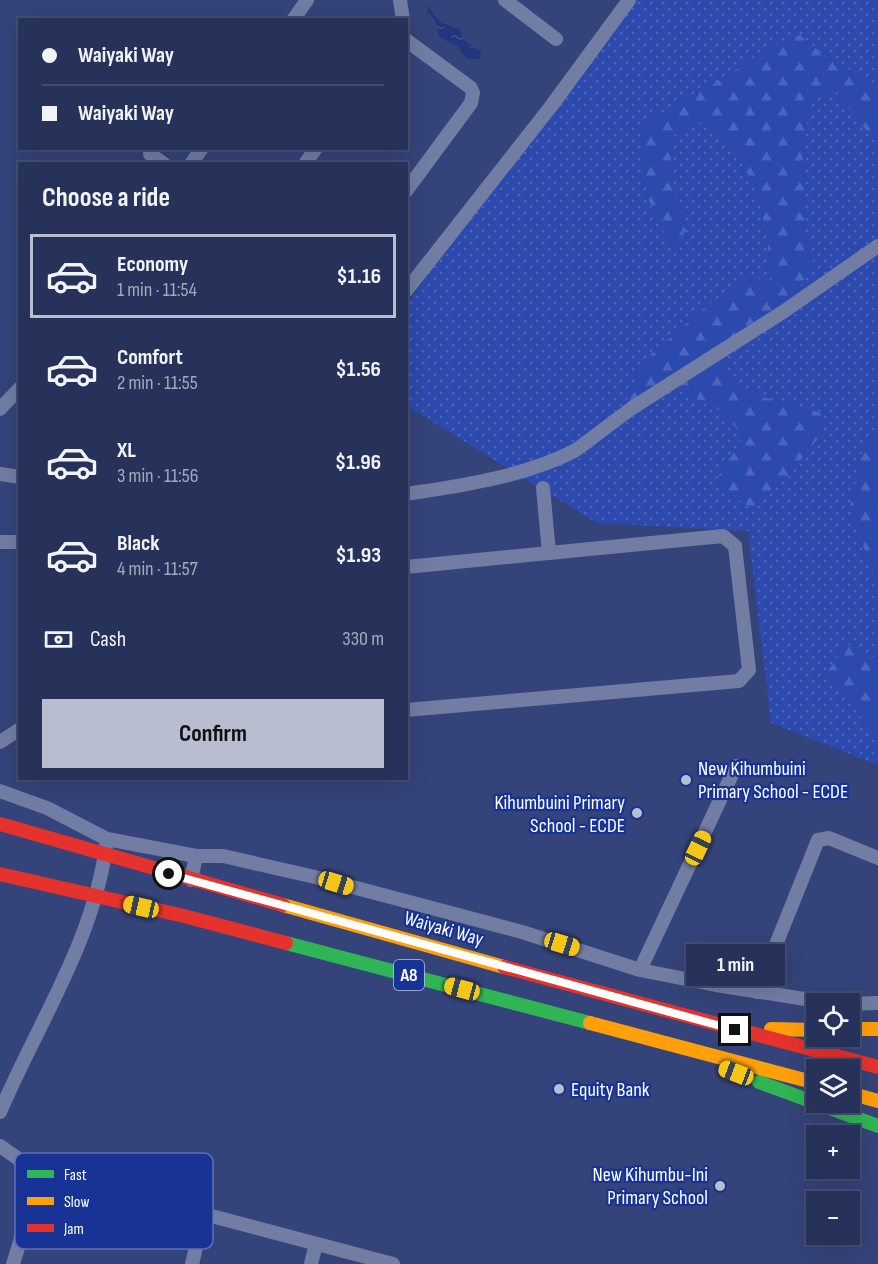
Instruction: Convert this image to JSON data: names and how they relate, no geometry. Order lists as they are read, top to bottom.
{
  "streets": {
    "highway": ["Waiyaki Way", "A8"]
  },
  "places": [
    "New Kihumbuini Primary School - ECDE",
    "Kihumbuini Primary School - ECDE",
    "Equity Bank",
    "New Kihumbu-Ini Primary School"
  ],
  "legend": ["Fast", "Slow", "Jam"],
  "page": {
    "banner": ["Waiyaki Way", "Waiyaki Way"],
    "heading": "Choose a ride",
    "list": [
      {
        "name": "Economy",
        "note": "1 min · 11:54",
        "value": "$1.16"
      },
      {
        "name": "Comfort",
        "note": "2 min · 11:55",
        "value": "$1.56"
      },
      {
        "name": "XL",
        "note": "3 min · 11:56",
        "value": "$1.96"
      },
      {
        "name": "Black",
        "note": "4 min · 11:57",
        "value": "$1.93"
      }
    ],
    "pay": ["Cash", "330 m"],
    "buttons": "Confirm",
    "bubble": "1 min",
    "map_buttons": ["+", "−"]
  }
}
